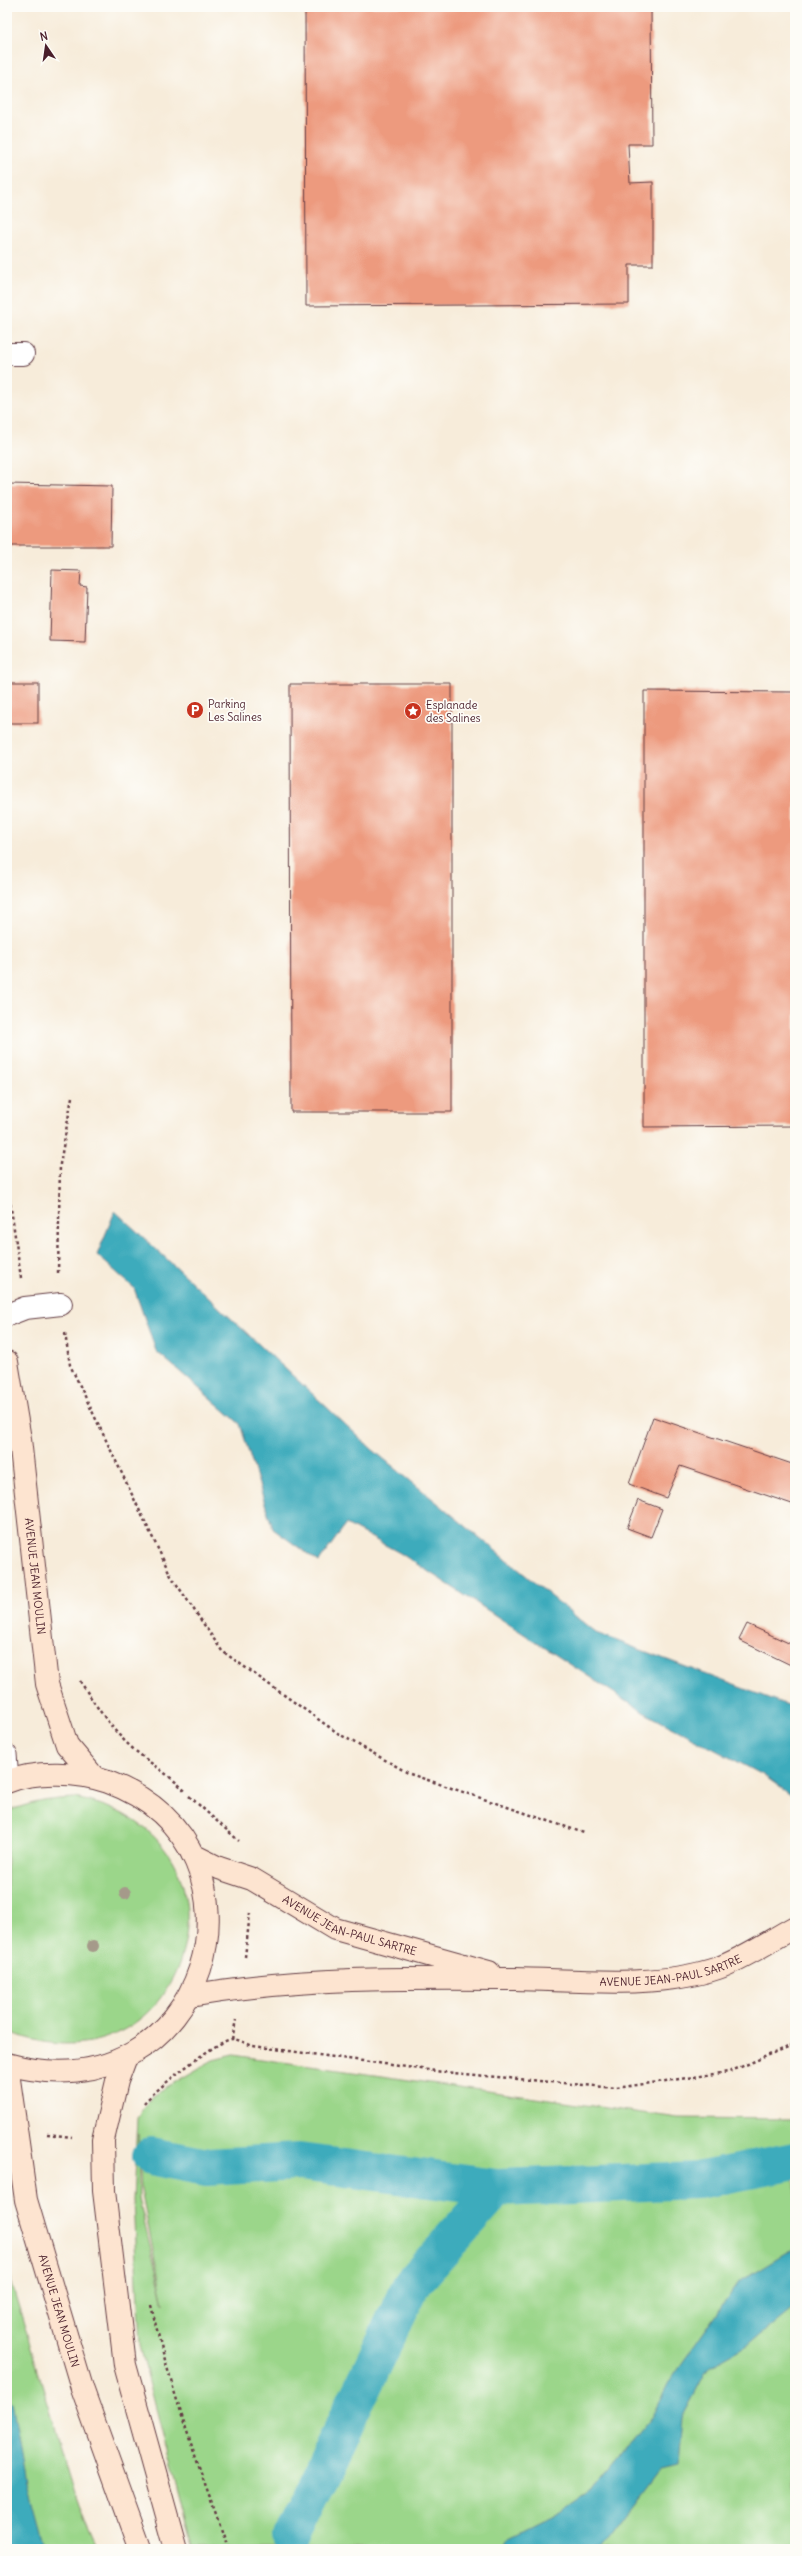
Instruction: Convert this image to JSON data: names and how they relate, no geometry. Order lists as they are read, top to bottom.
{
  "streets": {
    "main road": ["AVENUE JEAN MOULIN", "AVENUE JEAN-PAUL SARTRE"]
  },
  "places": {
    "parking": ["Parking Les Salines"],
    "place": ["Esplanade des Salines"]
  },
  "north": "top"
}
